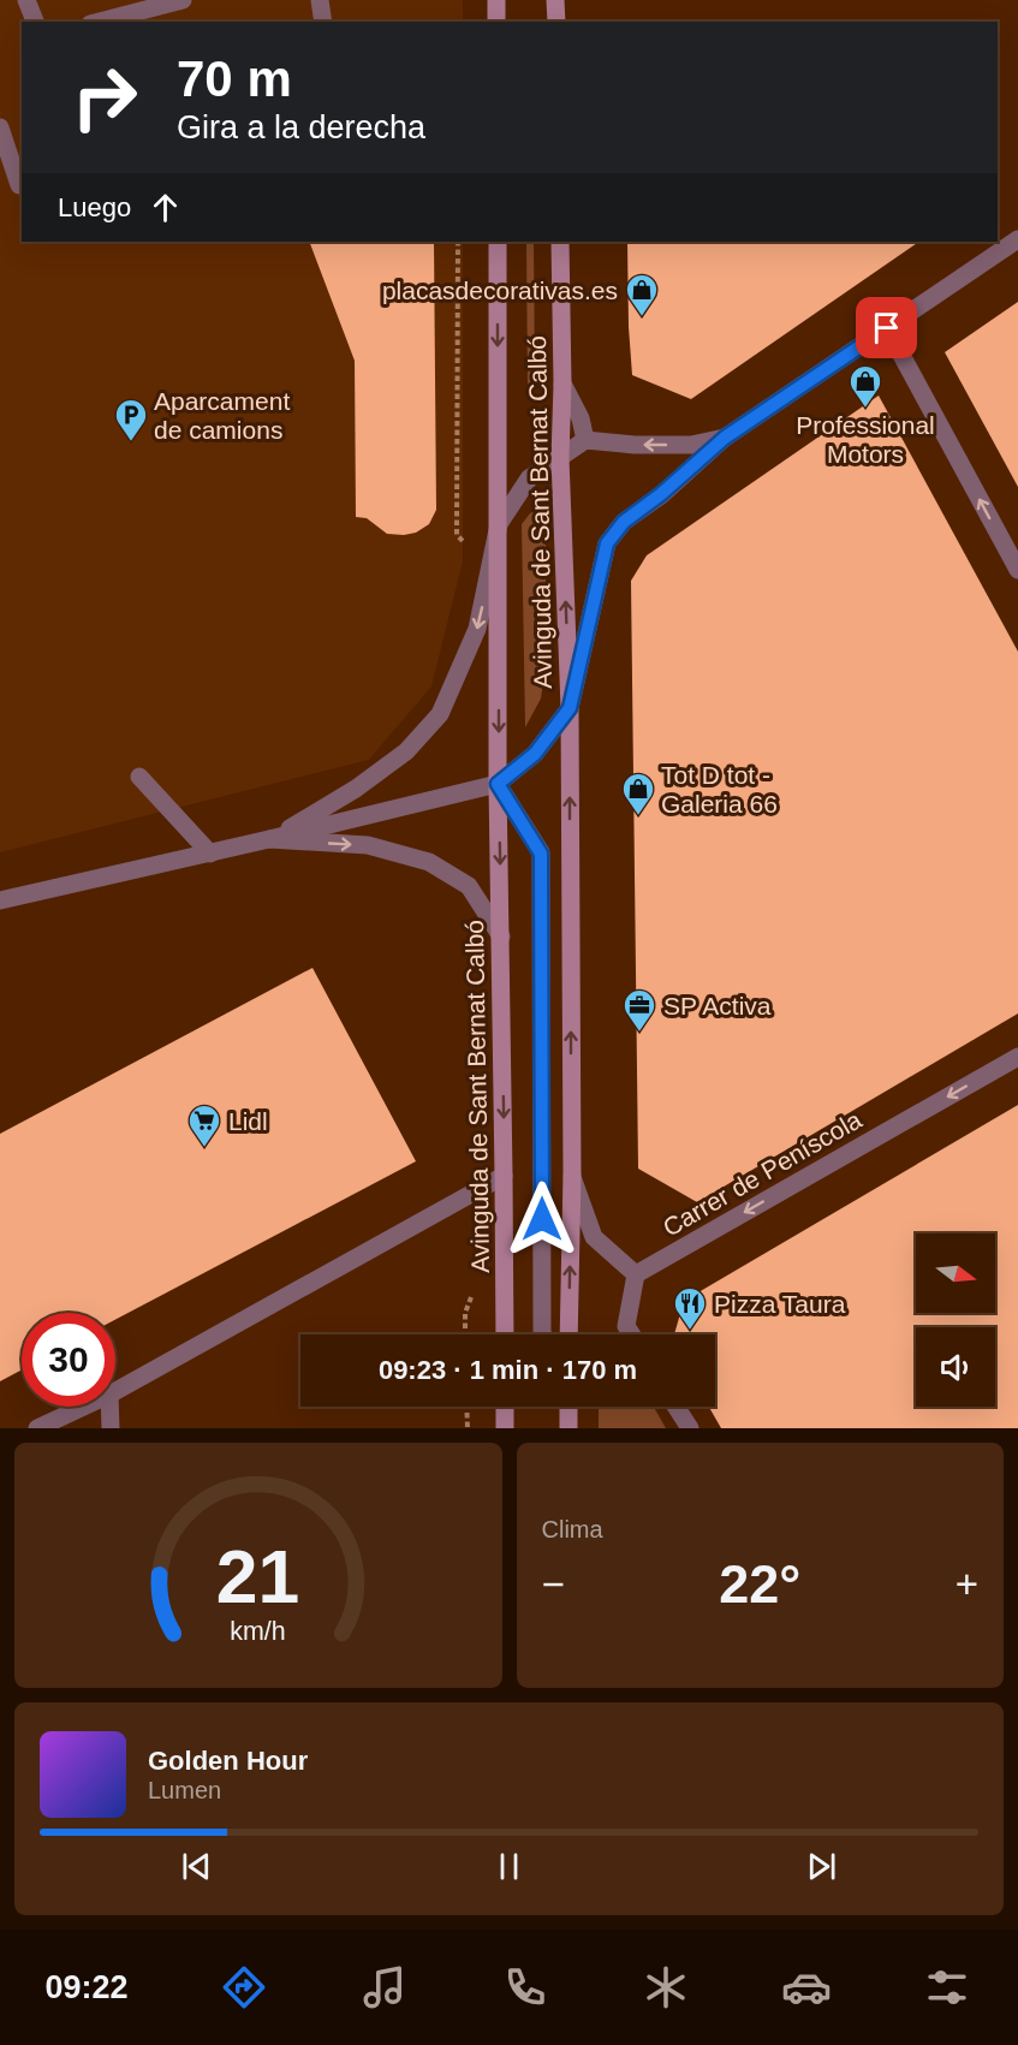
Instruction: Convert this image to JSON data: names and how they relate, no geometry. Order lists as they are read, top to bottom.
{
  "streets": {
    "main road": ["Avinguda de Sant Bernat Calbó"],
    "street": ["Carrer de Peníscola"]
  },
  "one_way": ["Carrer de Peníscola"],
  "places": {
    "shop": ["placasdecorativas.es", "Professional Motors", "Tot D tot - Galeria 66"],
    "parking": ["Aparcament de camions"],
    "office": ["SP Activa"],
    "supermarket": ["Lidl"],
    "restaurant": ["Pizza Taura"]
  },
  "north": "right",
  "page": {
    "turn": ["70 m", "Gira a la derecha"],
    "then": "Luego",
    "limit": "30",
    "trip": "09:23 · 1 min · 170 m",
    "tile": "Clima",
    "heat": ["−", "22°", "+"],
    "song": ["Golden Hour", "Lumen"],
    "tabs": "09:22",
    "gauge": ["21", "km/h"]
  }
}
